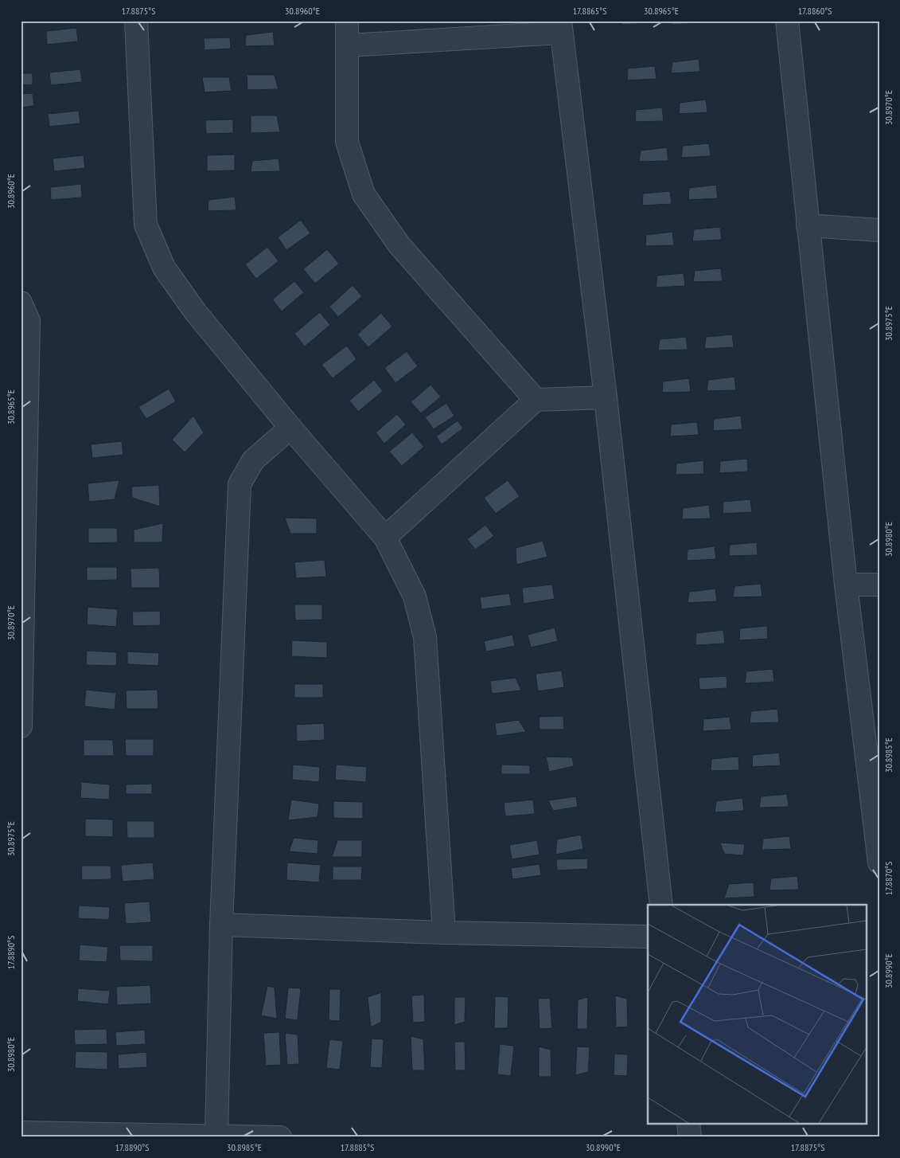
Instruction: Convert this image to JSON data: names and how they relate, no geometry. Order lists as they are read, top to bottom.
{
  "coordinates": [
    "17.8875°S",
    "30.8960°E",
    "17.8865°S",
    "30.8965°E",
    "17.8860°S",
    "30.8970°E",
    "30.8975°E",
    "30.8980°E",
    "30.8985°E",
    "17.8870°S",
    "17.8890°S",
    "30.8990°E",
    "17.8885°S"
  ]
}
